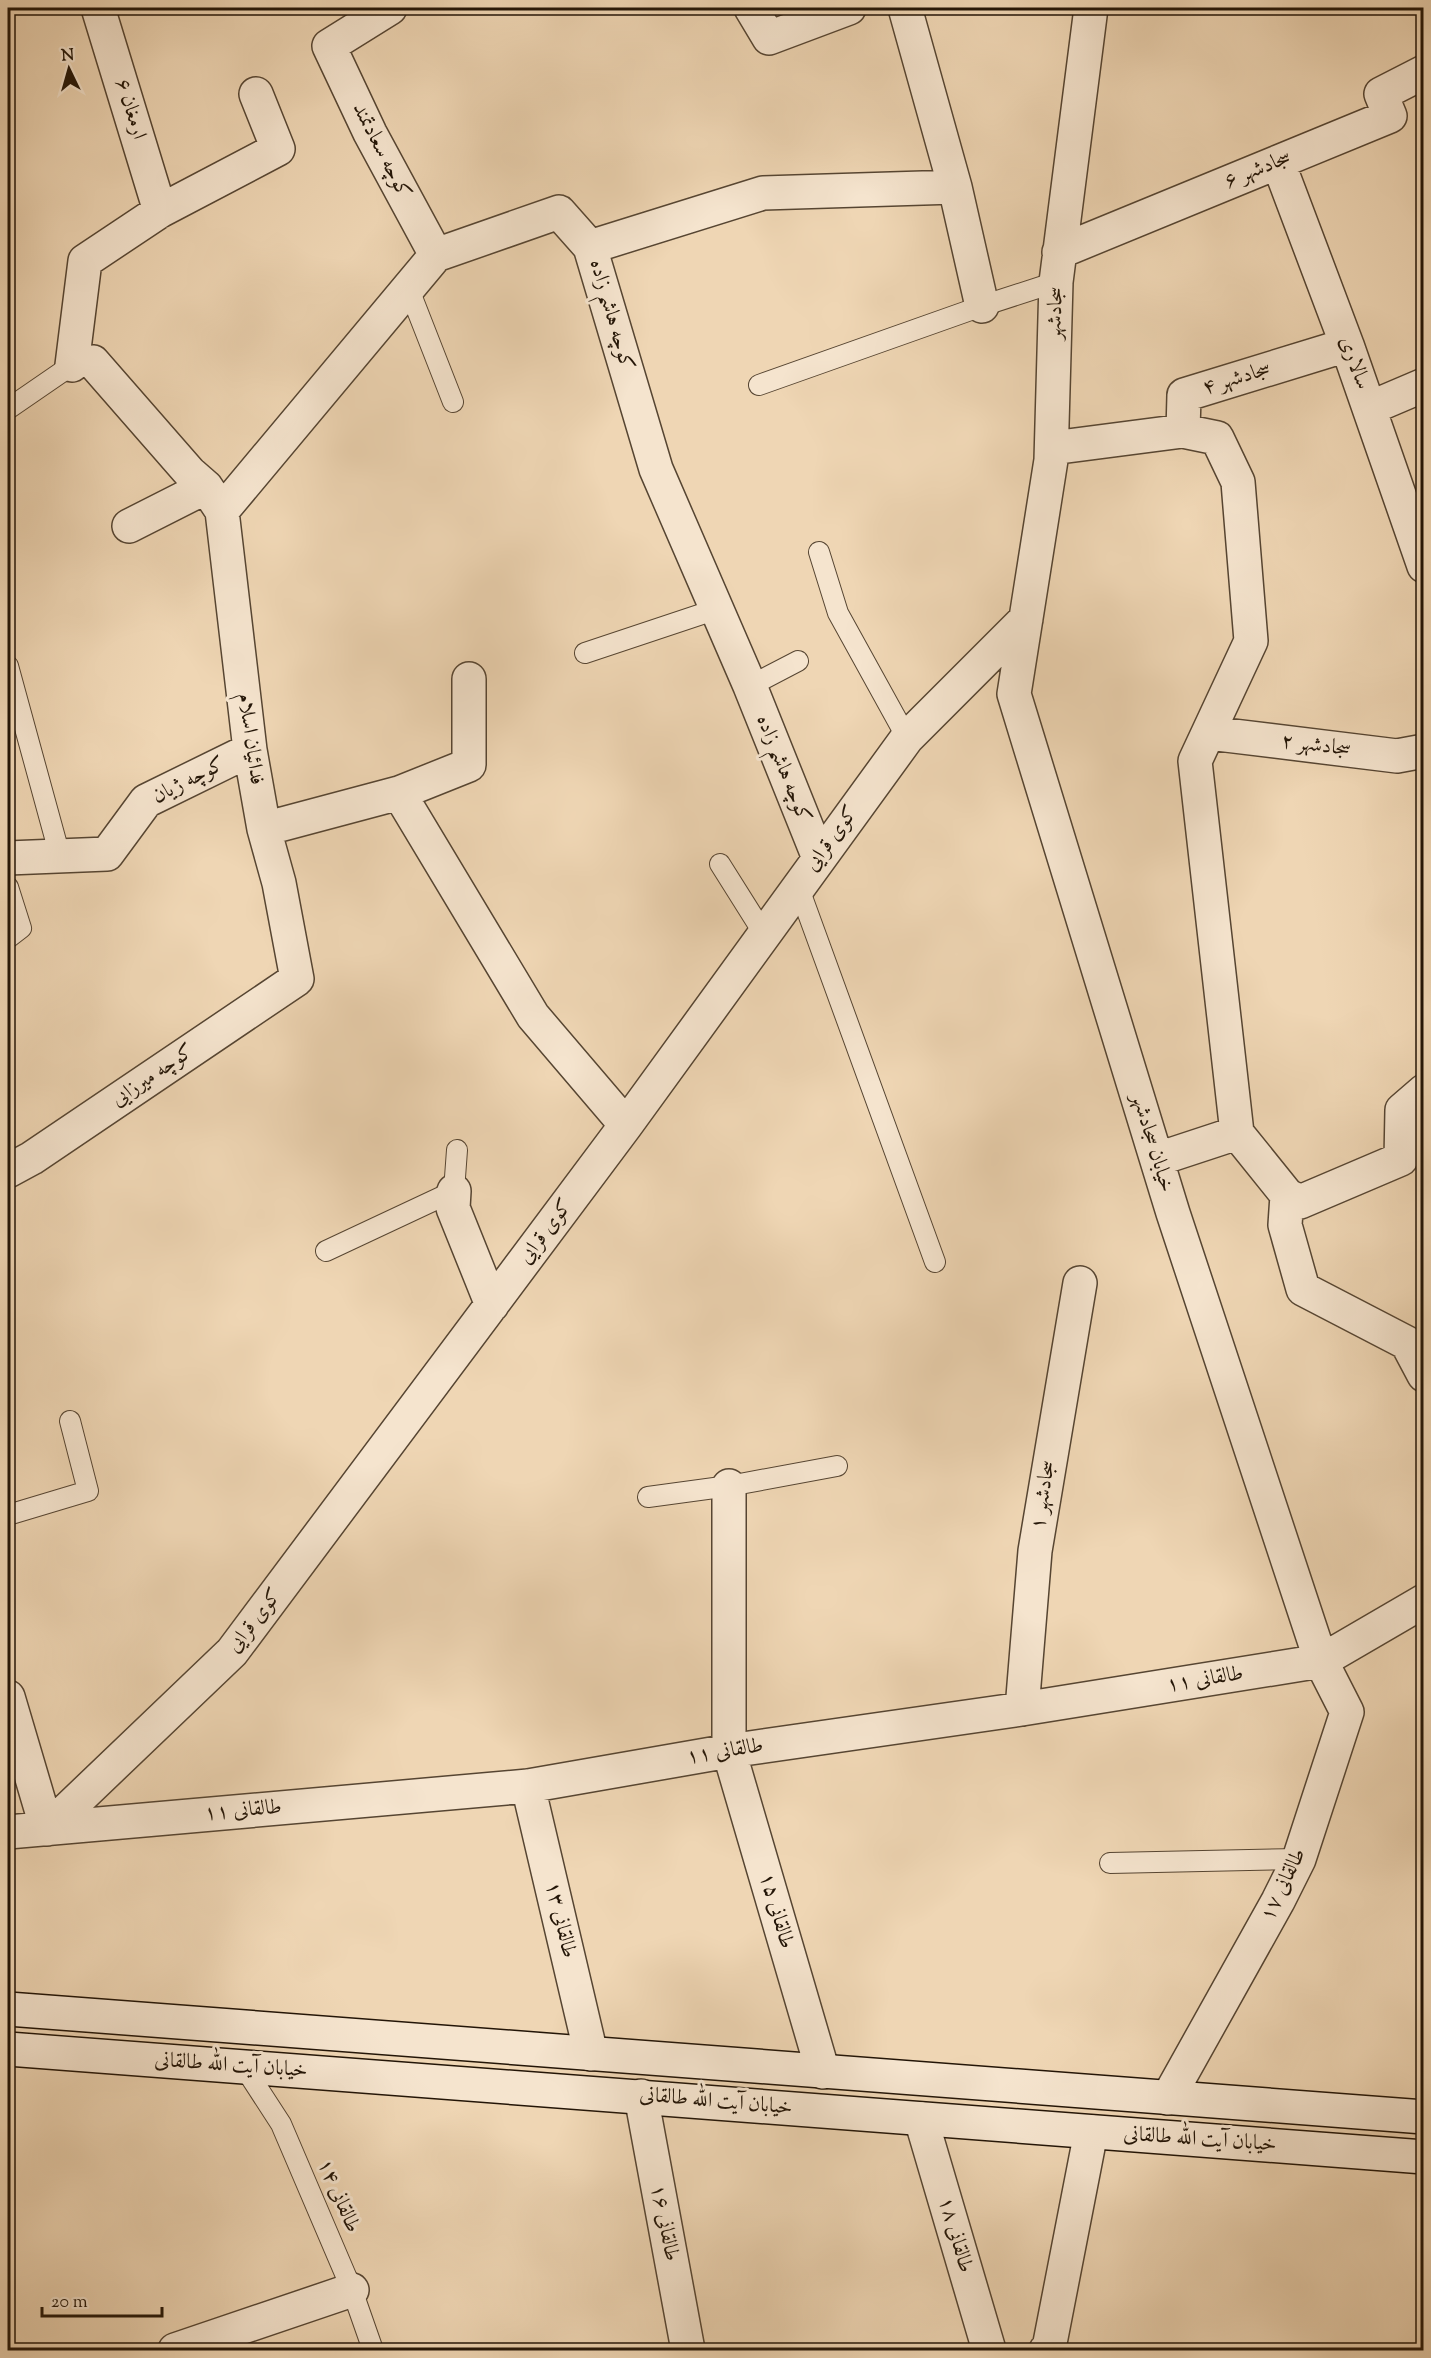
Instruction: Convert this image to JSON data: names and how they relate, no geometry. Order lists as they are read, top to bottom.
{
  "streets": {
    "street": [
      "ارمغان ۶",
      "کوچه سعادتمند",
      "سجادشهر ۶",
      "سجادشهر",
      "کوچه هاشم زاده",
      "سالاری",
      "سجادشهر ۴",
      "فدائیان اسلام",
      "سجادشهر ۲",
      "کوچه ژیان",
      "کوی قرایی",
      "کوچه میرزایی",
      "خیابان سجادشهر",
      "سجادشهر ۱",
      "طالقانی ۱۱",
      "طالقانی ۱۷",
      "طالقانی ۱۵",
      "طالقانی ۱۳",
      "خیابان آیت الله طالقانی",
      "طالقانی ۱۶",
      "طالقانی ۱۸"
    ],
    "lane": ["طالقانی ۱۴"]
  },
  "crossings": [
    ["کوچه سعادتمند", "کوچه هاشم زاده"],
    ["سجادشهر ۶", "سجادشهر"],
    ["سجادشهر ۶", "سالاری"],
    ["سجادشهر", "کوی قرایی"],
    ["سجادشهر", "خیابان سجادشهر"],
    ["کوچه هاشم زاده", "فدائیان اسلام"],
    ["کوچه هاشم زاده", "کوی قرایی"],
    ["سالاری", "سجادشهر ۴"],
    ["فدائیان اسلام", "کوچه ژیان"],
    ["فدائیان اسلام", "کوچه میرزایی"],
    ["کوی قرایی", "خیابان سجادشهر"],
    ["کوی قرایی", "طالقانی ۱۱"],
    ["خیابان سجادشهر", "طالقانی ۱۱"],
    ["خیابان سجادشهر", "طالقانی ۱۷"],
    ["سجادشهر ۱", "طالقانی ۱۱"],
    ["طالقانی ۱۱", "طالقانی ۱۷"],
    ["طالقانی ۱۱", "طالقانی ۱۵"],
    ["طالقانی ۱۱", "طالقانی ۱۳"],
    ["طالقانی ۱۷", "خیابان آیت الله طالقانی"],
    ["طالقانی ۱۵", "خیابان آیت الله طالقانی"],
    ["طالقانی ۱۳", "خیابان آیت الله طالقانی"],
    ["خیابان آیت الله طالقانی", "طالقانی ۱۴"],
    ["خیابان آیت الله طالقانی", "طالقانی ۱۶"],
    ["خیابان آیت الله طالقانی", "طالقانی ۱۸"]
  ],
  "scale_bar": "20 m",
  "north": "top"
}
